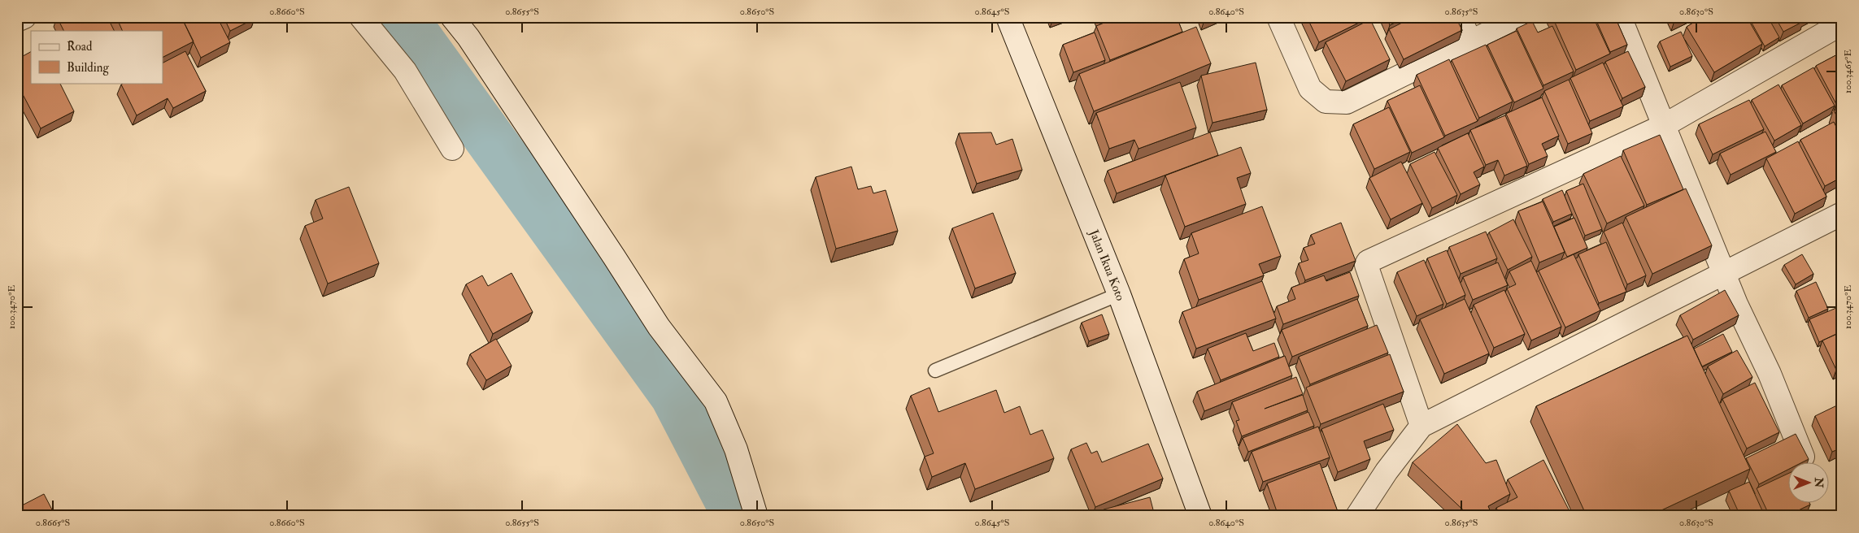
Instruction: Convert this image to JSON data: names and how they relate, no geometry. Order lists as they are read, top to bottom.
{
  "streets": {
    "street": ["Jalan Ikua Koto"]
  },
  "legend": ["Road", "Building"],
  "north": "right",
  "coordinates": [
    "0.8660°S",
    "0.8655°S",
    "0.8650°S",
    "0.8645°S",
    "0.8640°S",
    "0.8635°S",
    "0.8630°S",
    "100.3465°E",
    "100.3470°E",
    "0.8665°S"
  ]
}
